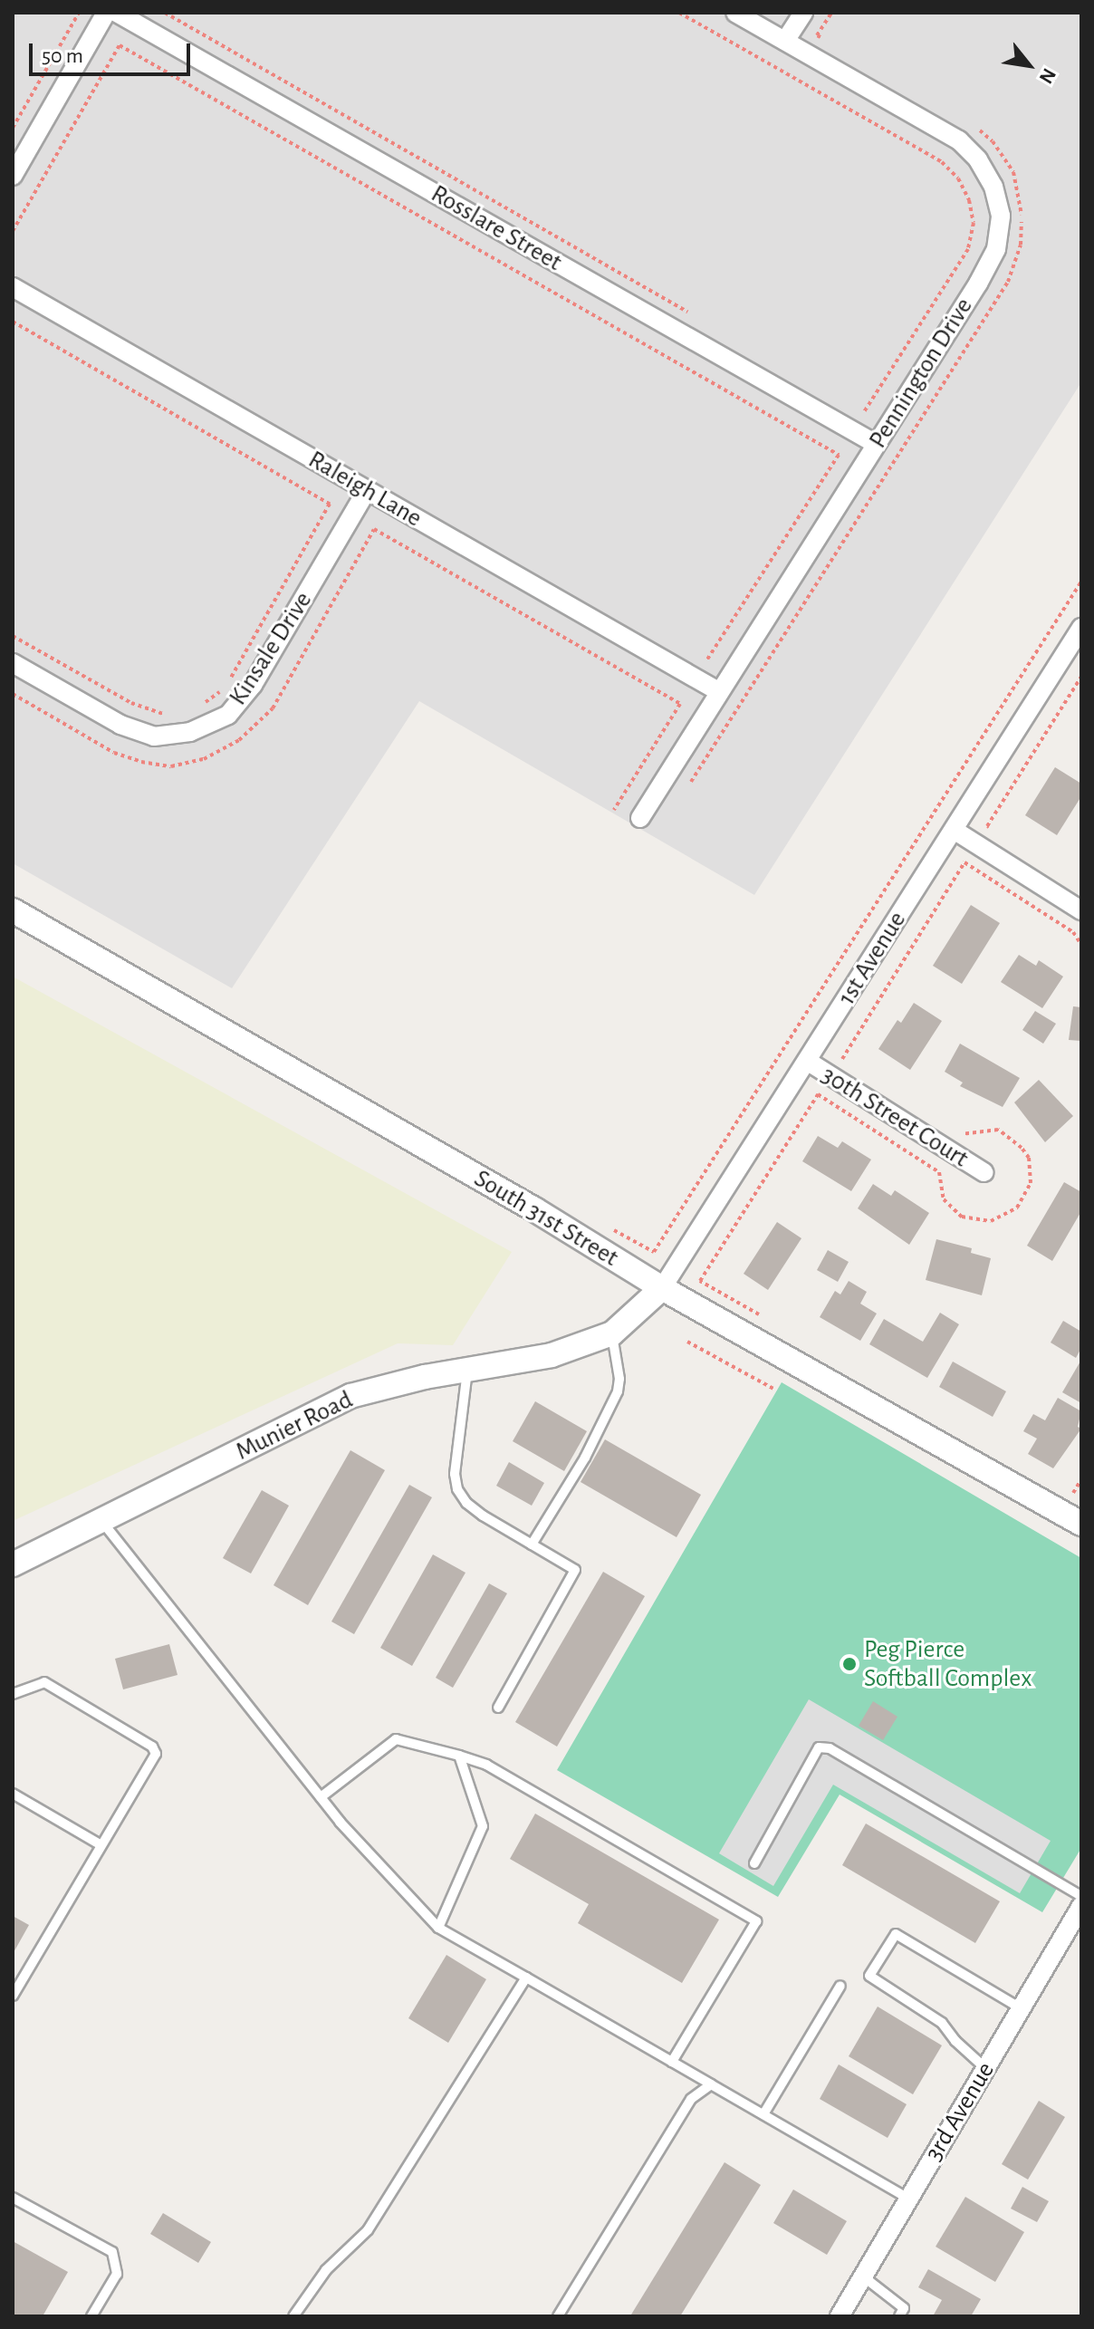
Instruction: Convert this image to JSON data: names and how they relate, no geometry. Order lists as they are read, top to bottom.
{
  "streets": {
    "street": [
      "Rosslare Street",
      "Pennington Drive",
      "Raleigh Lane",
      "Kinsale Drive",
      "1st Avenue",
      "30th Street Court",
      "South 31st Street",
      "Munier Road",
      "3rd Avenue"
    ]
  },
  "crossings": [
    ["Rosslare Street", "Pennington Drive"],
    ["Pennington Drive", "Raleigh Lane"],
    ["Raleigh Lane", "Kinsale Drive"],
    ["1st Avenue", "30th Street Court"],
    ["1st Avenue", "South 31st Street"],
    ["1st Avenue", "Munier Road"],
    ["South 31st Street", "Munier Road"]
  ],
  "places": ["Peg Pierce Softball Complex"],
  "scale_bar": "50 m",
  "north": "bottom right"
}
